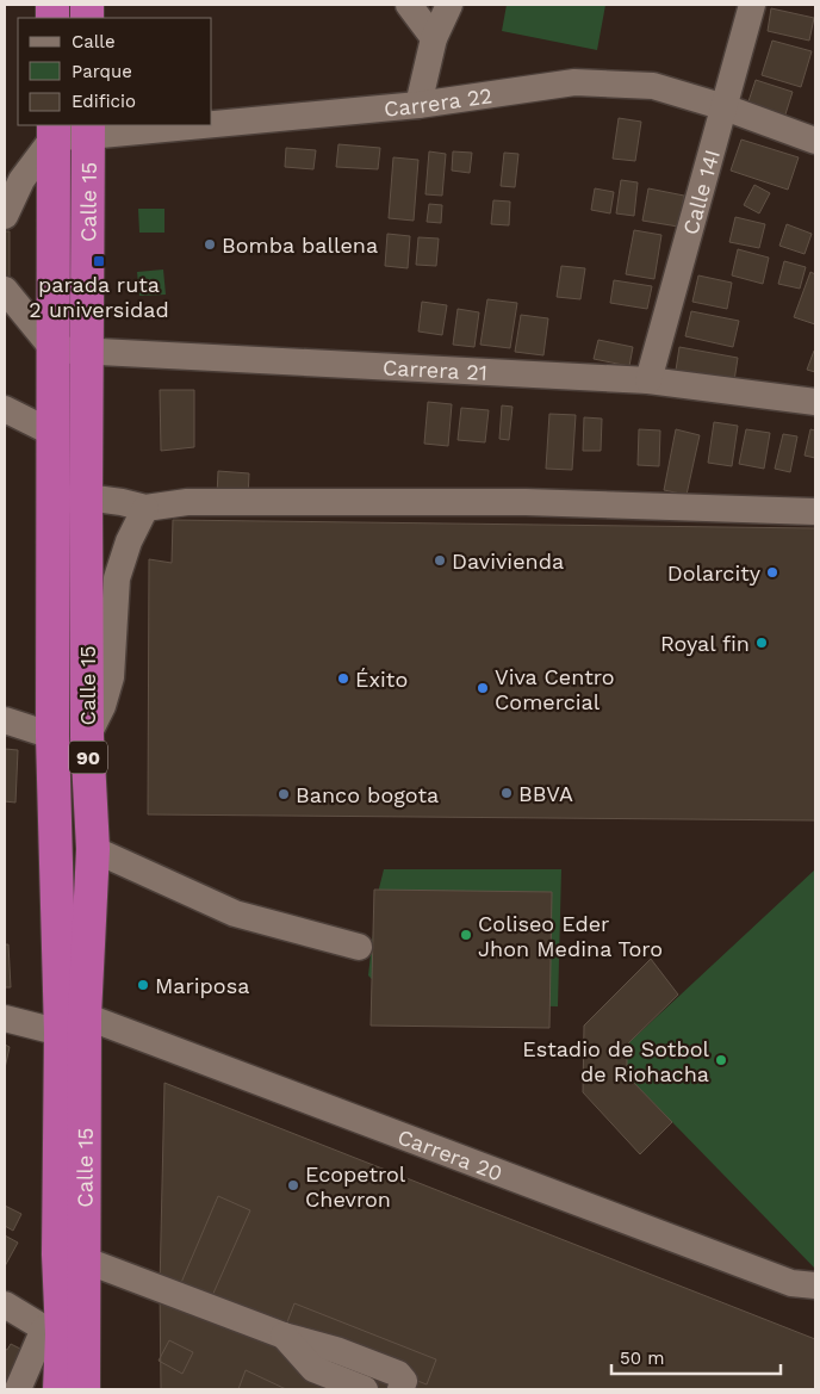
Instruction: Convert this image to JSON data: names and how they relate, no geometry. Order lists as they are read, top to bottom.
{
  "streets": {
    "highway": ["Calle 15", "90"],
    "street": [
      "Carrera 22",
      "Calle 14I",
      "Carrera 21",
      "Carrera 20"
    ]
  },
  "crossings": [
    ["Carrera 22", "Calle 14I"],
    ["Carrera 22", "Calle 15"],
    ["Calle 14I", "Carrera 21"],
    ["Calle 15", "Carrera 21"],
    ["Calle 15", "Carrera 20"]
  ],
  "places": {
    "other": [
      "Bomba ballena",
      "Davivienda",
      "Dolarcity",
      "Royal fin",
      "Éxito",
      "Viva Centro Comercial",
      "BBVA",
      "Banco bogota",
      "Coliseo Eder Jhon Medina Toro",
      "Mariposa",
      "Estadio de Sotbol de Riohacha",
      "Ecopetrol Chevron"
    ],
    "transit": ["parada ruta 2 universidad"]
  },
  "legend": ["Calle", "Parque", "Edificio"],
  "scale_bar": "50 m"
}
